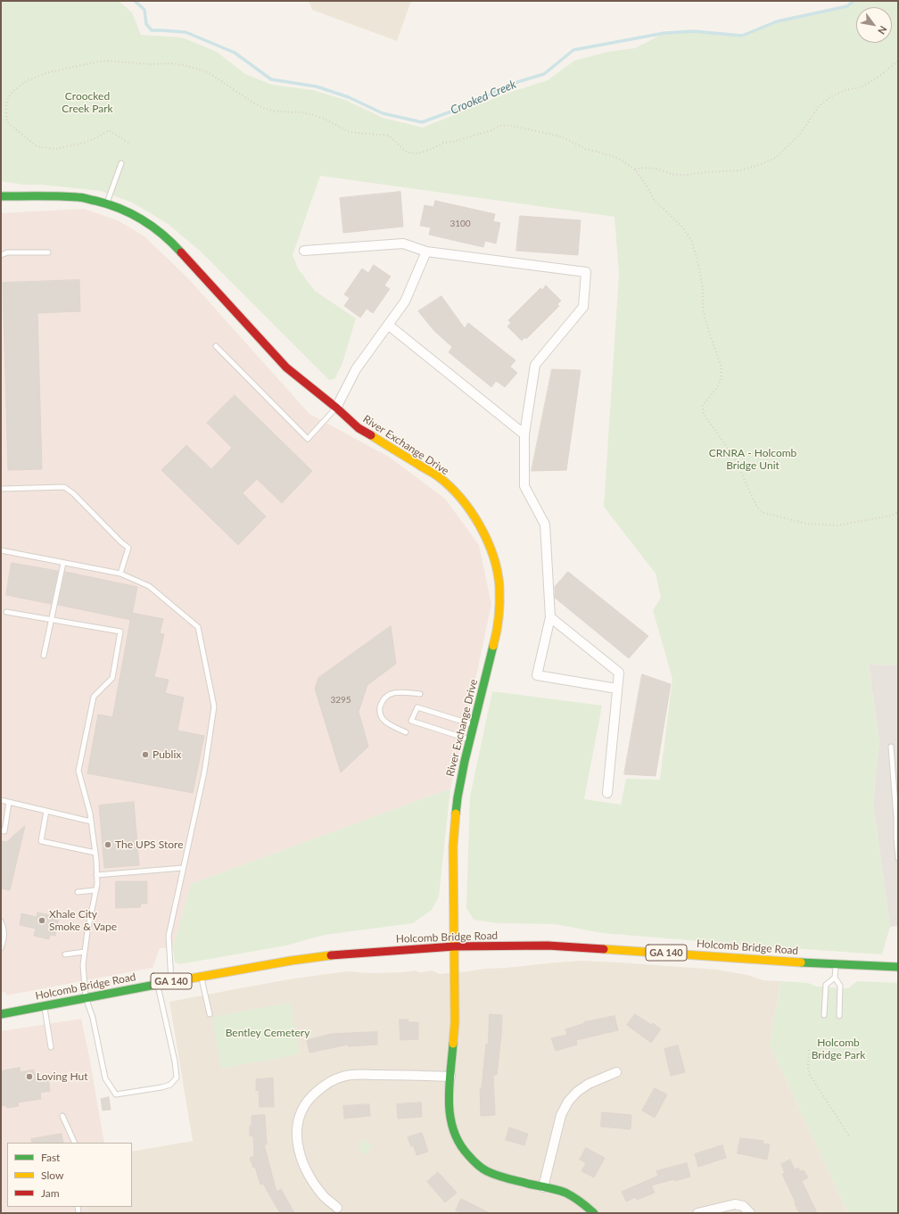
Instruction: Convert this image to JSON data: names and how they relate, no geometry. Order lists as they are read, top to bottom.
{
  "streets": {
    "street": ["River Exchange Drive", "Holcomb Bridge Road", "GA 140"]
  },
  "crossings": [
    ["River Exchange Drive", "Holcomb Bridge Road"]
  ],
  "water": ["Crooked Creek"],
  "parks": [
    "Croocked Creek Park",
    "CRNRA - Holcomb Bridge Unit",
    "Bentley Cemetery",
    "Holcomb Bridge Park"
  ],
  "places": [
    "Publix",
    "The UPS Store",
    "Xhale City Smoke & Vape",
    "Loving Hut"
  ],
  "house_numbers": ["3100", "3295"],
  "legend": ["Fast", "Slow", "Jam"],
  "north": "bottom right"
}
